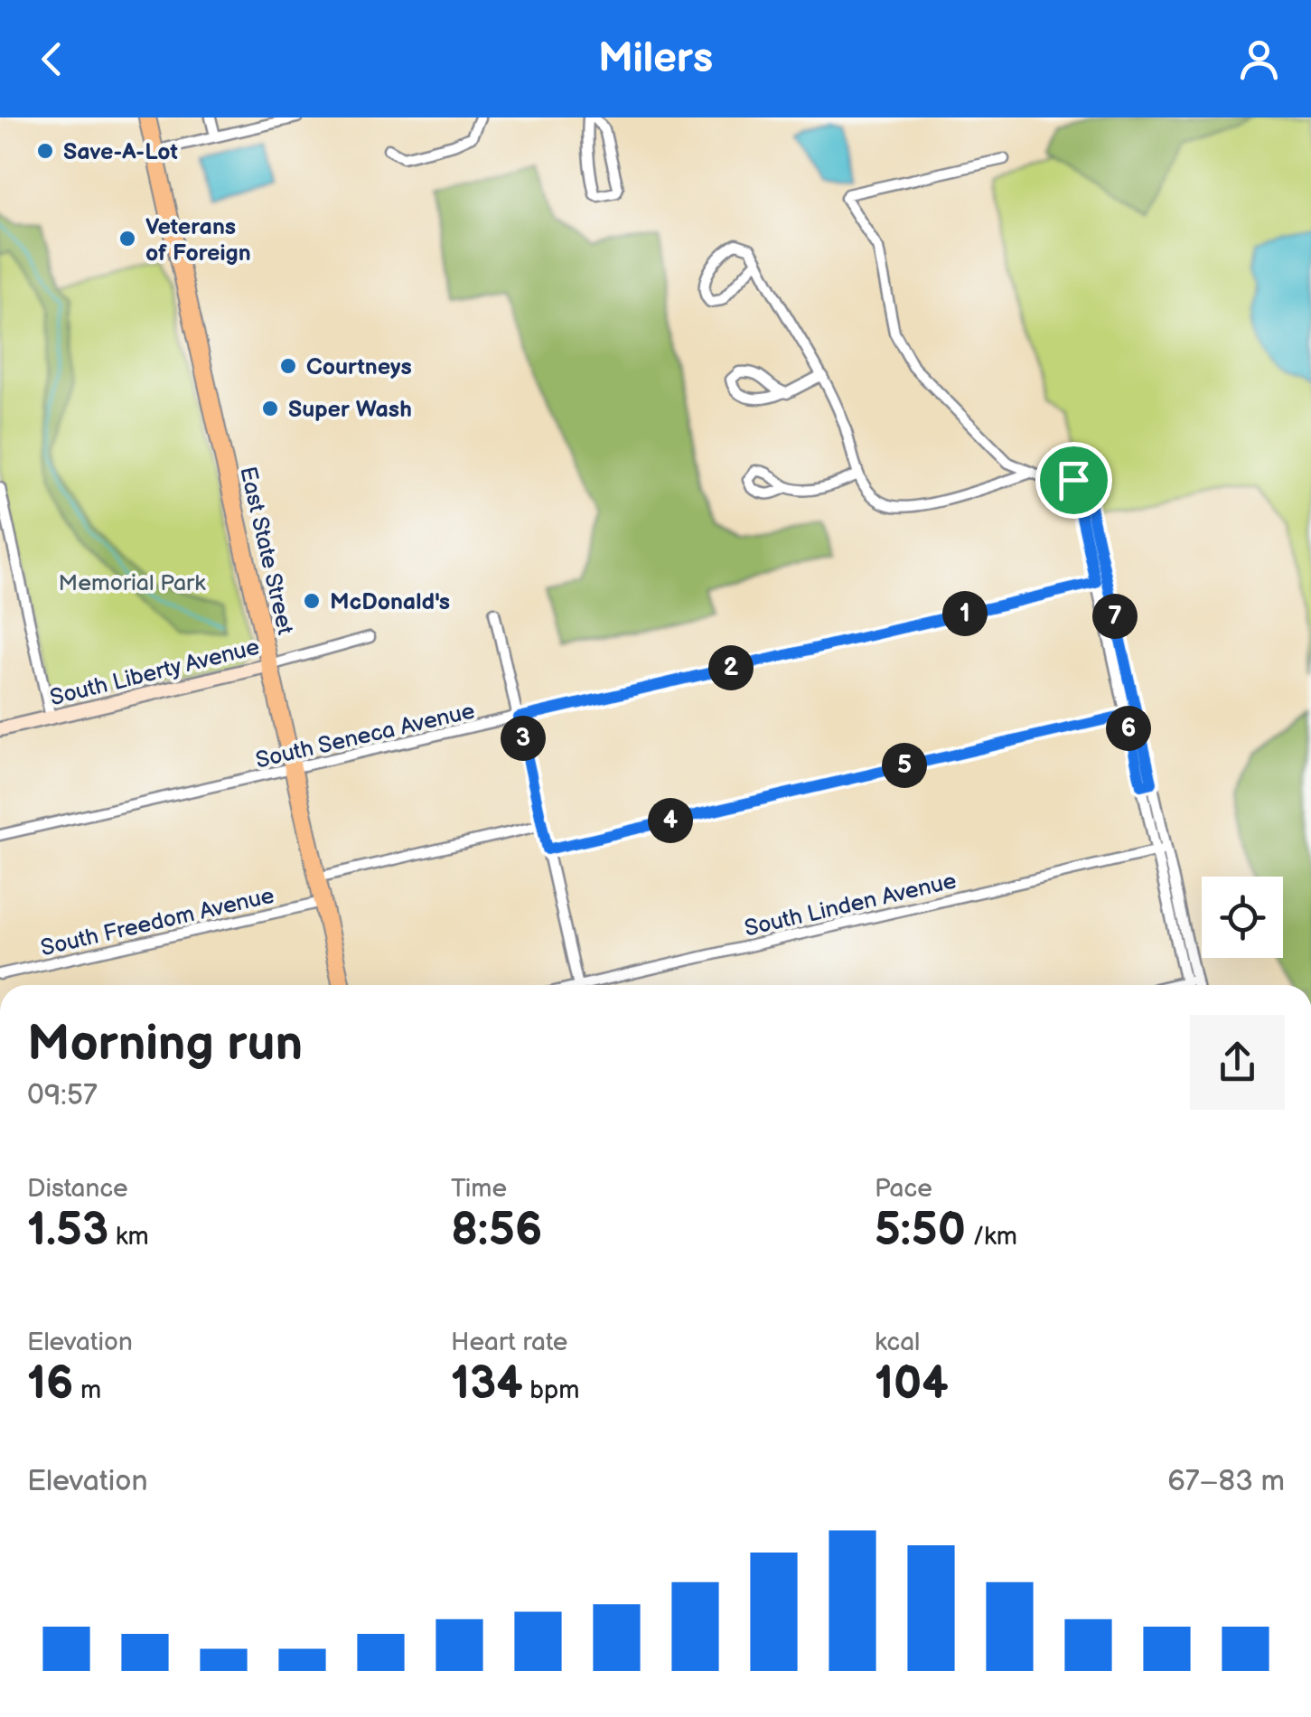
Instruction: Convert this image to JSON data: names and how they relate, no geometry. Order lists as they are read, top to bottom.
{
  "streets": {
    "highway": ["East State Street"],
    "street": [
      "South Liberty Avenue",
      "South Seneca Avenue",
      "South Linden Avenue",
      "South Freedom Avenue"
    ]
  },
  "crossings": [
    ["East State Street", "South Liberty Avenue"],
    ["East State Street", "South Seneca Avenue"],
    ["East State Street", "South Freedom Avenue"]
  ],
  "parks": ["Memorial Park"],
  "places": [
    "Save-A-Lot",
    "Veterans of Foreign",
    "Courtneys",
    "Super Wash",
    "McDonald's"
  ],
  "page": {
    "header": "Milers",
    "pins": [
      "1",
      "7",
      "2",
      "6",
      "3",
      "5",
      "4"
    ],
    "heading": ["Morning run", "09:57"],
    "stats": [
      ["Distance", "1.53 km"],
      ["Time", "8:56"],
      ["Pace", "5:50 /km"],
      ["Elevation", "16 m"],
      ["Heart rate", "134 bpm"],
      ["kcal", "104"]
    ],
    "chart": ["Elevation", "67–83 m"]
  }
}
